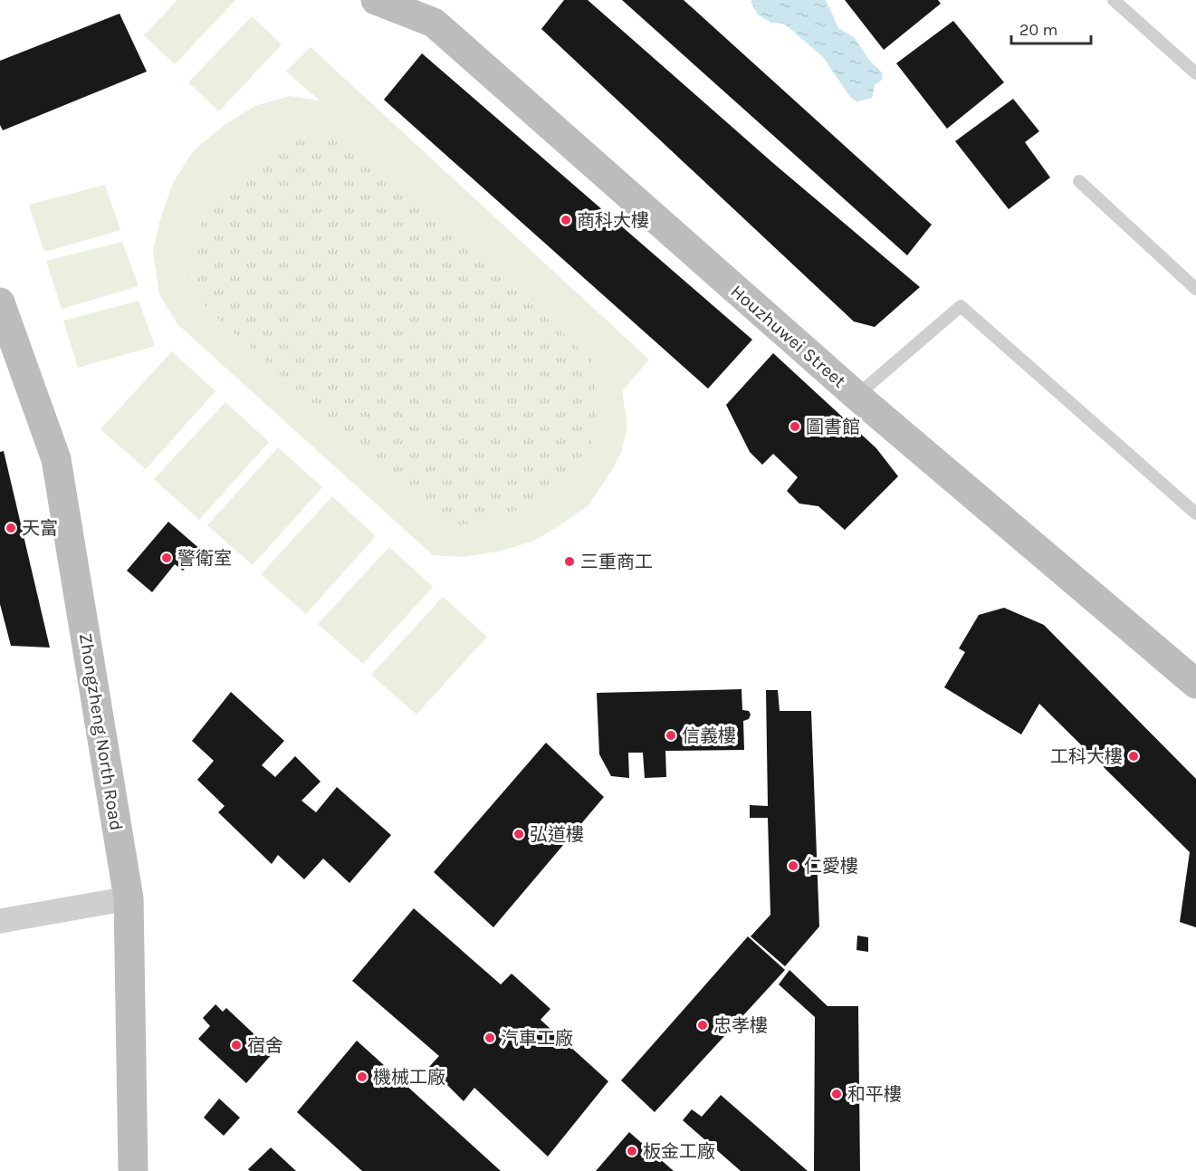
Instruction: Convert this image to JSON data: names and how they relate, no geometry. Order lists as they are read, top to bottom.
{
  "streets": {
    "street": ["Houzhuwei Street", "Zhongzheng North Road"]
  },
  "places": [
    "商科大樓",
    "圖書館",
    "天富",
    "警衛室",
    "三重商工",
    "信義樓",
    "工科大樓",
    "弘道樓",
    "仁愛樓",
    "忠孝樓",
    "汽車工廠",
    "宿舍",
    "機械工廠",
    "和平樓",
    "板金工廠"
  ],
  "scale_bar": "20 m"
}
